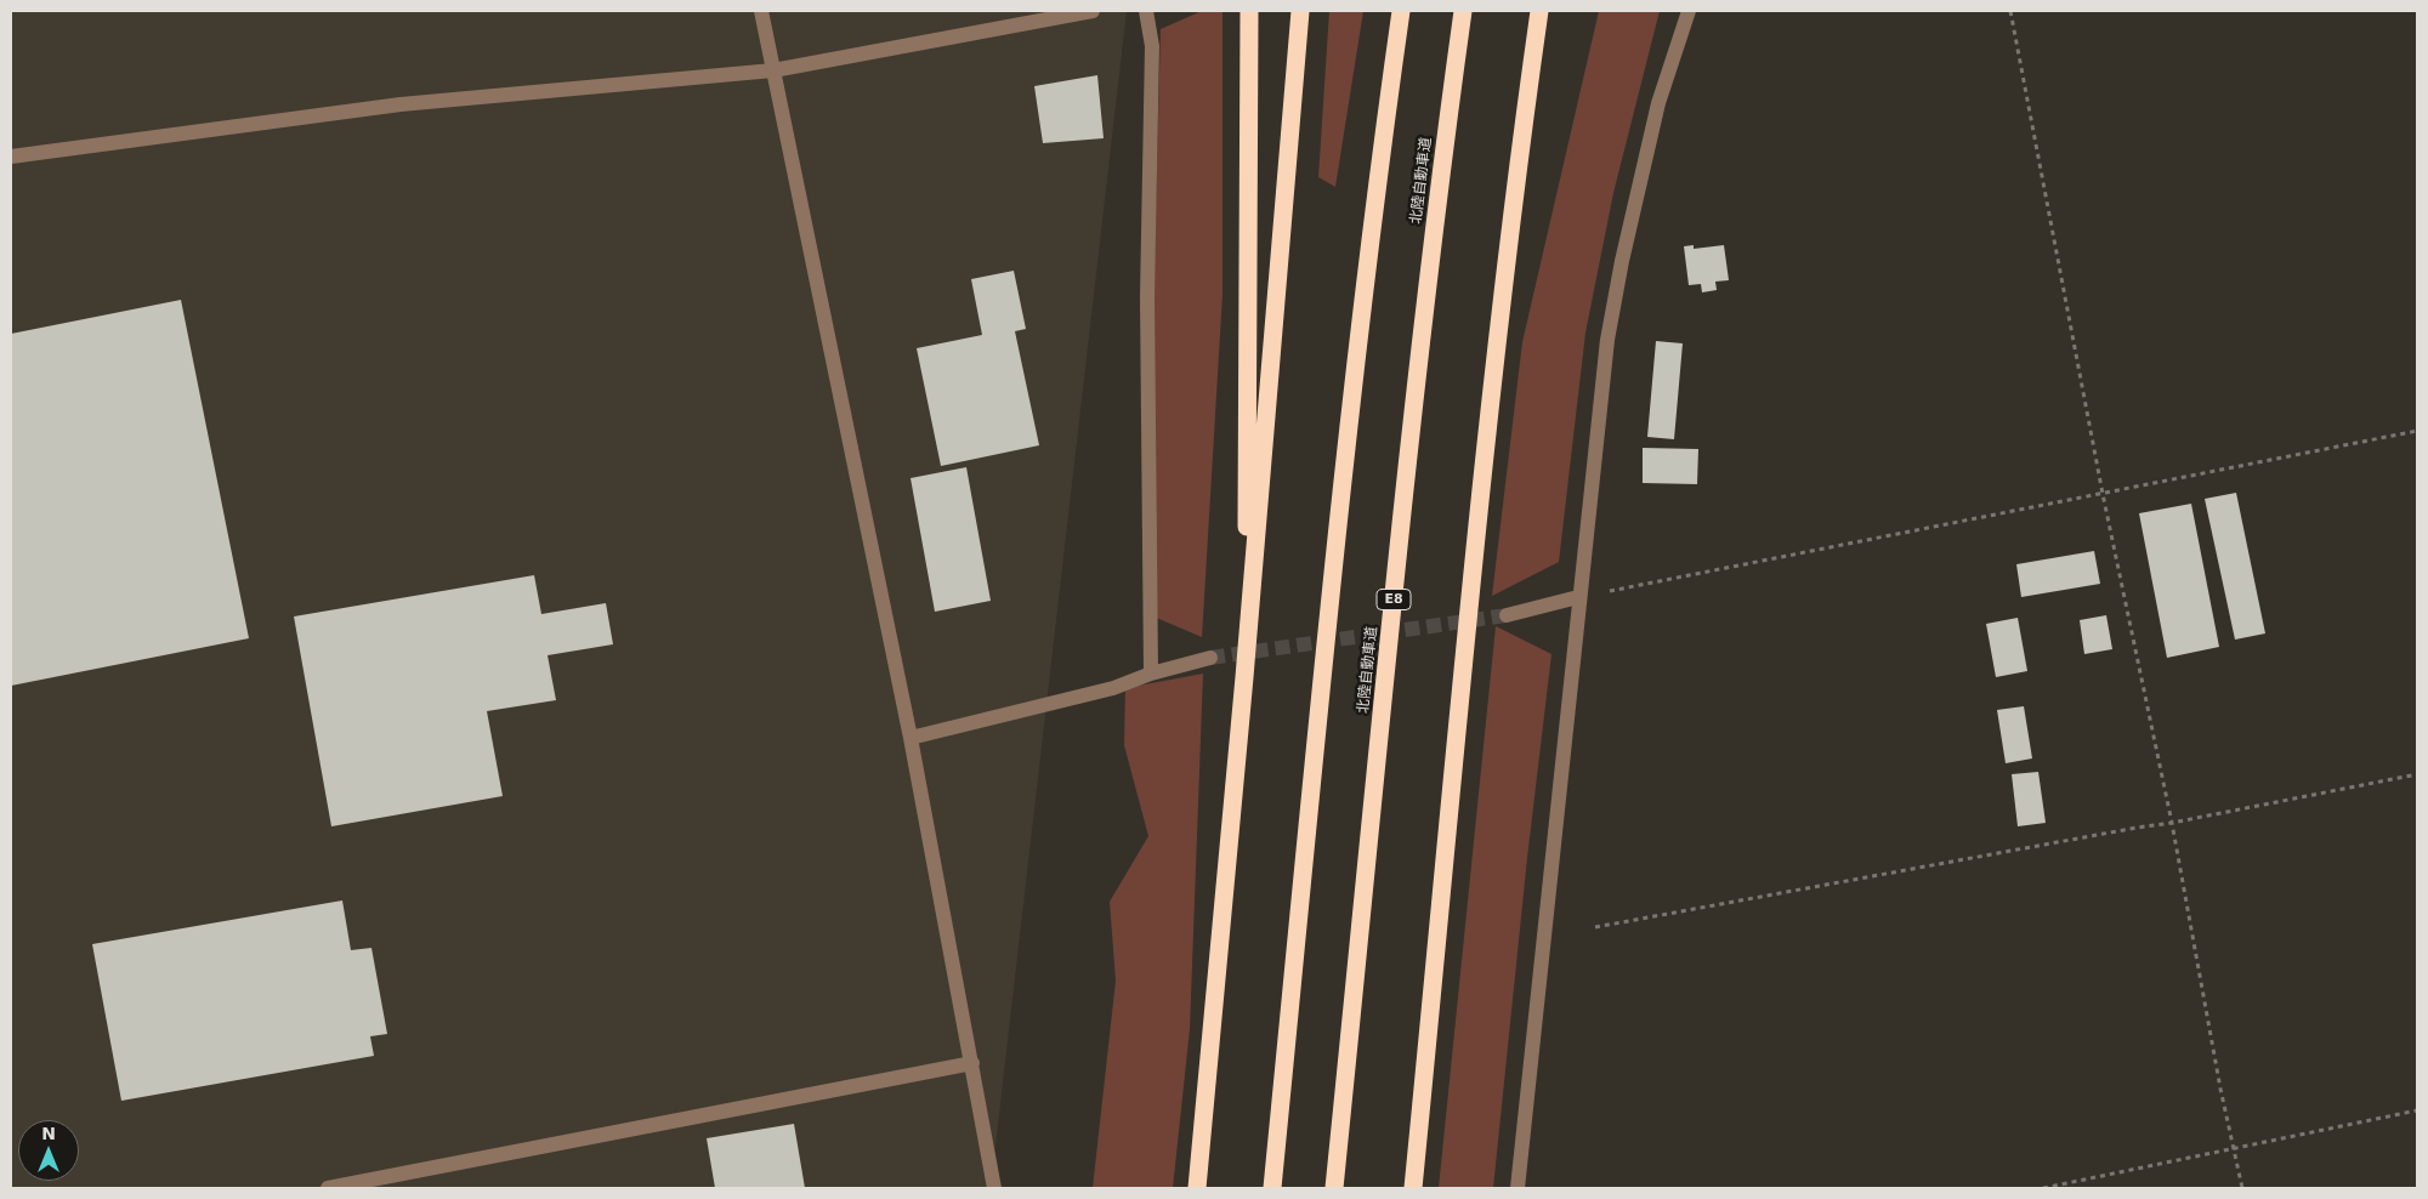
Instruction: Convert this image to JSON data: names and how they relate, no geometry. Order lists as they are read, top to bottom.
{
  "streets": {
    "highway": ["北陸自動車道", "E8"]
  },
  "north": "top"
}
